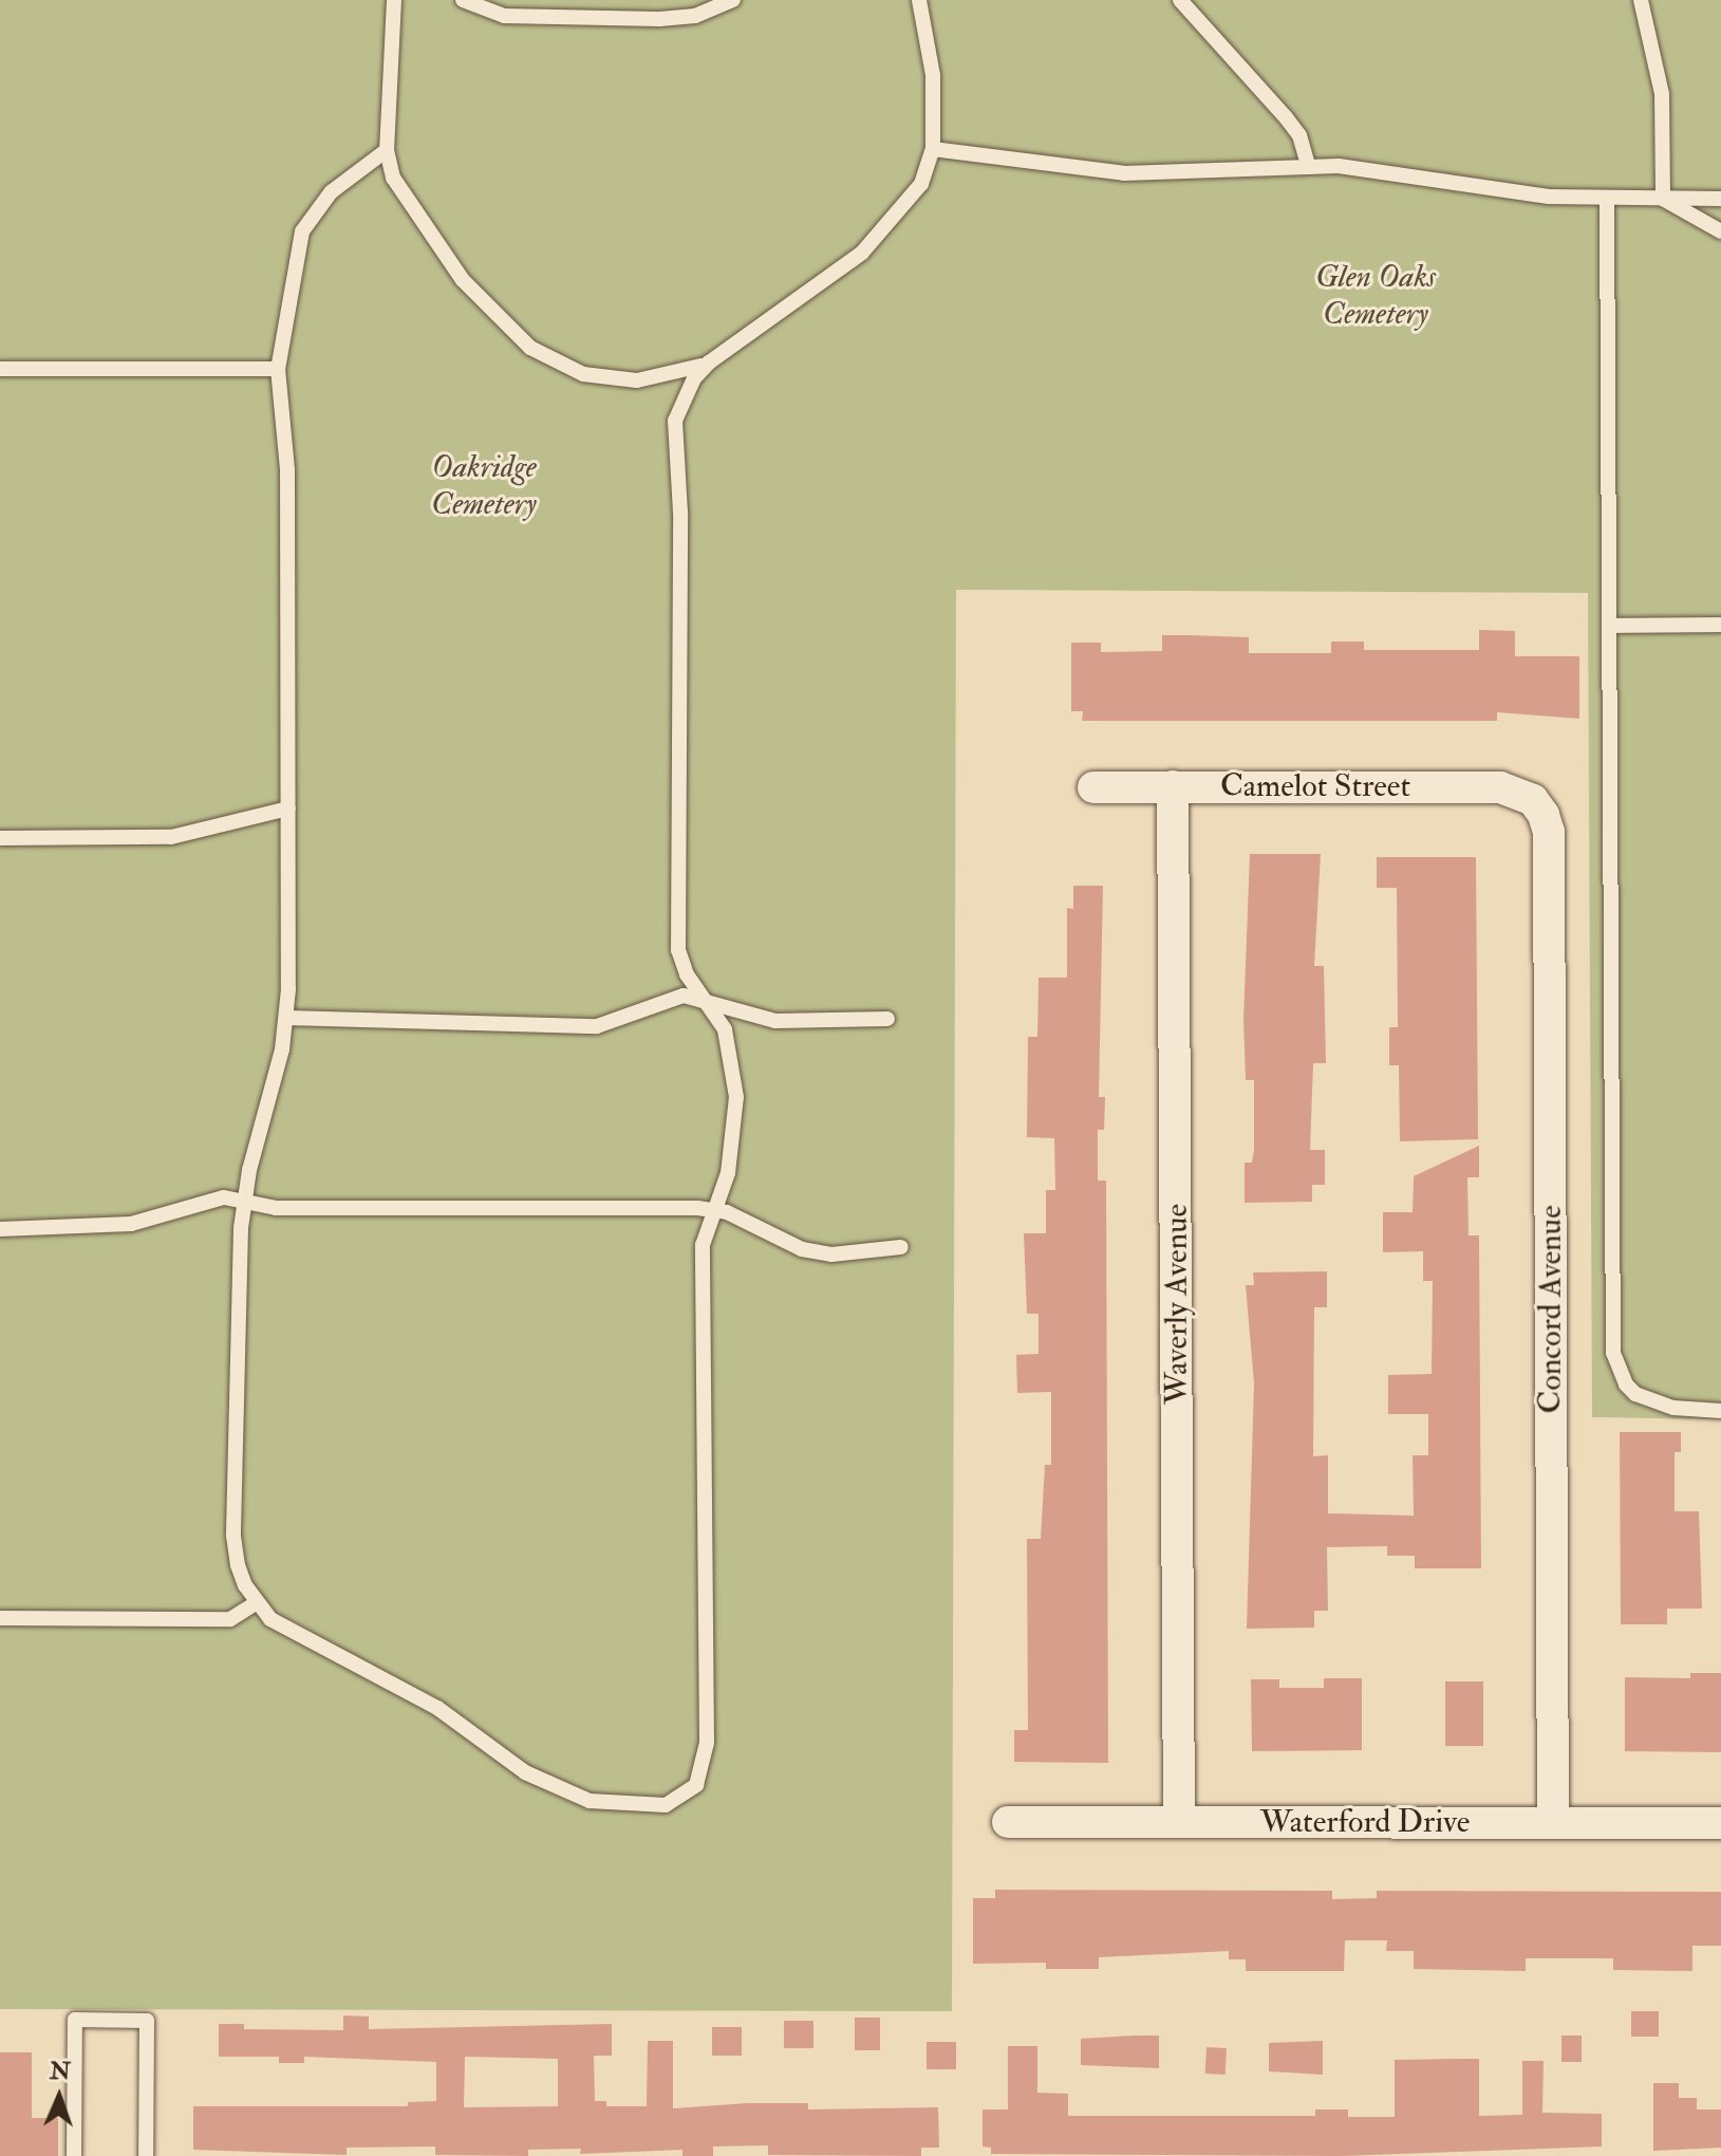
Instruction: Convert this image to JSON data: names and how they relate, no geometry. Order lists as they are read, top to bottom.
{
  "streets": {
    "street": [
      "Camelot Street",
      "Waverly Avenue",
      "Concord Avenue",
      "Waterford Drive"
    ]
  },
  "crossings": [
    ["Camelot Street", "Waverly Avenue"],
    ["Camelot Street", "Concord Avenue"],
    ["Waverly Avenue", "Waterford Drive"],
    ["Concord Avenue", "Waterford Drive"]
  ],
  "parks": ["Glen Oaks Cemetery", "Oakridge Cemetery"],
  "north": "top"
}
